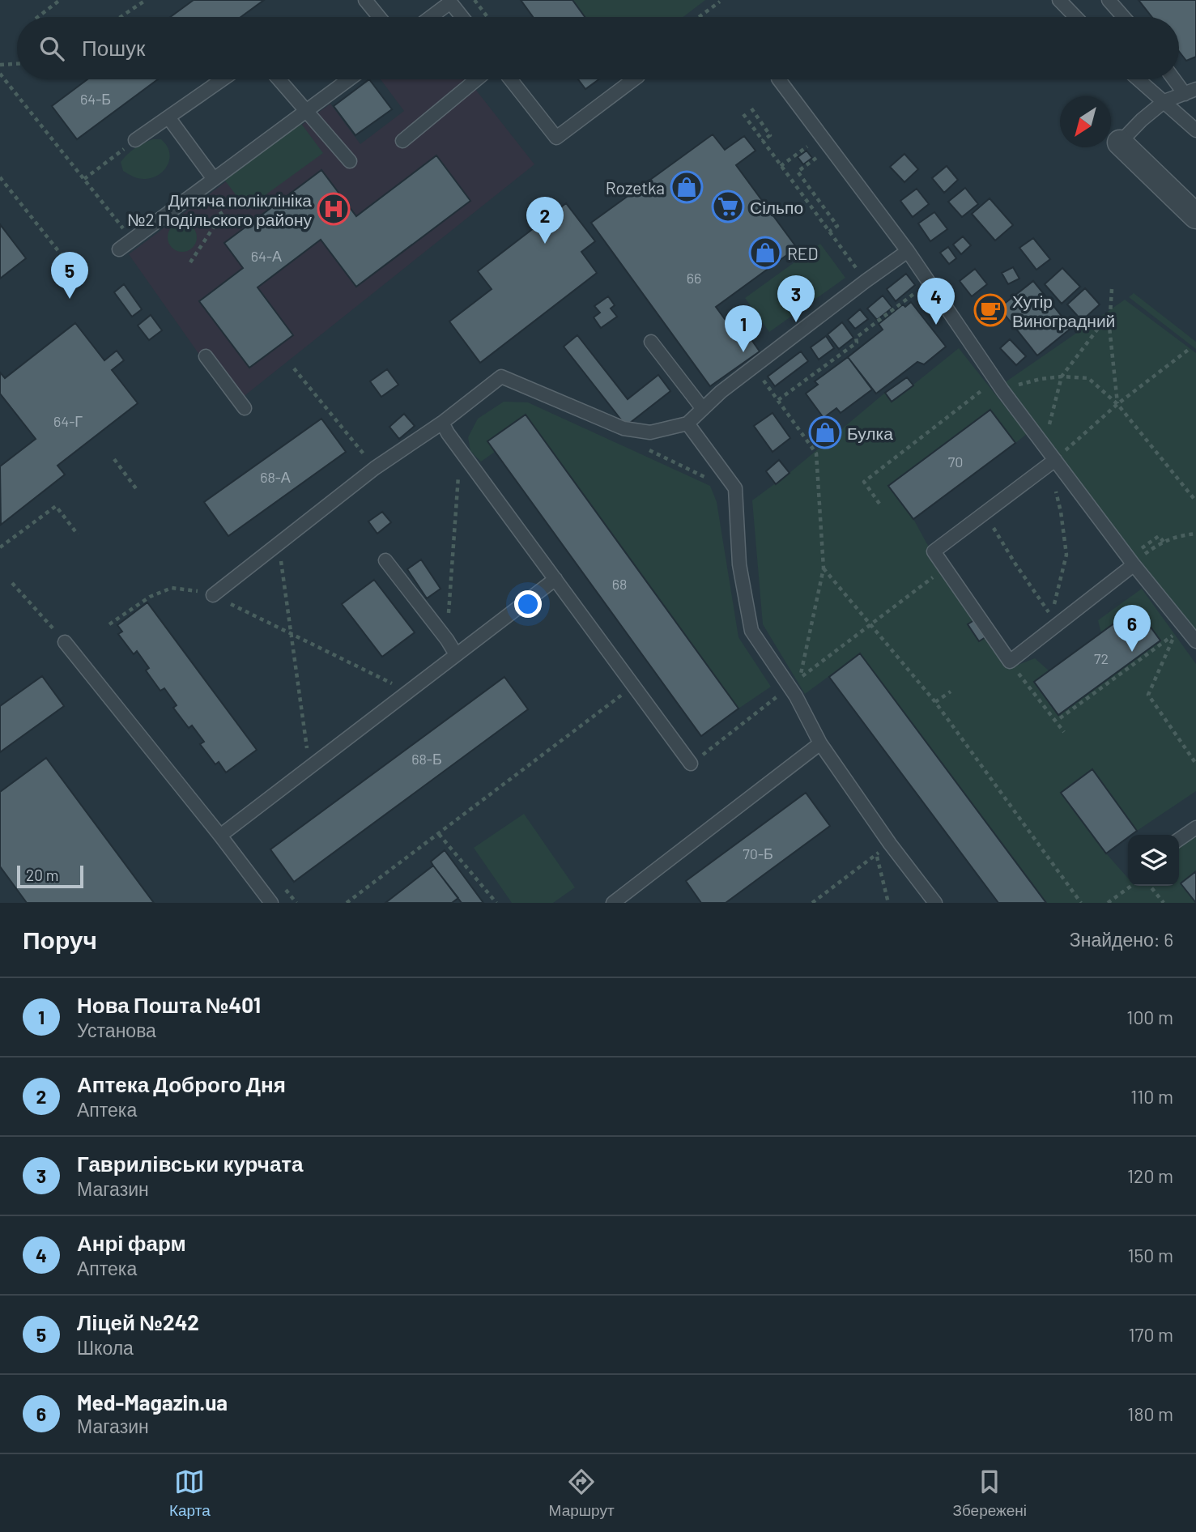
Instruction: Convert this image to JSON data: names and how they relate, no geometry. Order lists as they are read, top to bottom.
{
  "places": {
    "shop": ["Rozetka", "RED", "Булка"],
    "supermarket": ["Сільпо"],
    "hospital": ["Дитяча поліклініка №2 Подільского району"],
    "cafe": ["Хутір Виноградний"]
  },
  "house_numbers": [
    "64-Б",
    "64-А",
    "66",
    "64-Г",
    "70",
    "68-А",
    "68",
    "72",
    "68-Б",
    "70-Б"
  ],
  "scale_bar": "20 m",
  "north": "bottom left",
  "page": {
    "search": "Пошук",
    "pins": [
      "2",
      "5",
      "3",
      "4",
      "1",
      "6"
    ],
    "scale": "20 m",
    "heading": ["Поруч", "Знайдено: 6"],
    "list": [
      {
        "mark": "1",
        "name": "Нова Пошта №401",
        "note": "Установа",
        "value": "100 m"
      },
      {
        "mark": "2",
        "name": "Аптека Доброго Дня",
        "note": "Аптека",
        "value": "110 m"
      },
      {
        "mark": "3",
        "name": "Гаврилівськи курчата",
        "note": "Магазин",
        "value": "120 m"
      },
      {
        "mark": "4",
        "name": "Анрі фарм",
        "note": "Аптека",
        "value": "150 m"
      },
      {
        "mark": "5",
        "name": "Ліцей №242",
        "note": "Школа",
        "value": "170 m"
      },
      {
        "mark": "6",
        "name": "Med-Magazin.ua",
        "note": "Магазин",
        "value": "180 m"
      }
    ],
    "nav": ["Карта", "Маршрут", "Збережені"]
  }
}
